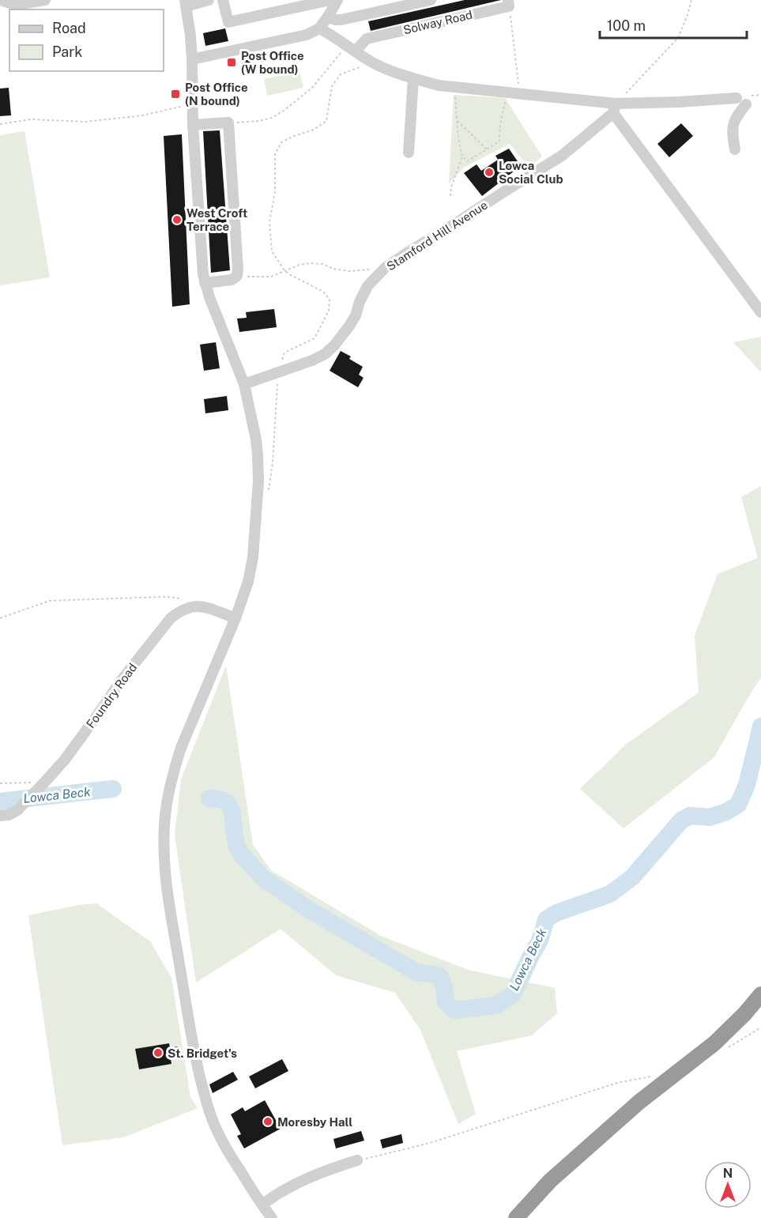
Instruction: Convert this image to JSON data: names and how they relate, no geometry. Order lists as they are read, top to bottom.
{
  "streets": {
    "street": ["Solway Road", "Stamford Hill Avenue", "Foundry Road"]
  },
  "water": ["Lowca Beck"],
  "places": {
    "transit": ["Post Office (W bound)", "Post Office (N bound)"],
    "other": [
      "Lowca Social Club",
      "West Croft Terrace",
      "St. Bridget's",
      "Moresby Hall"
    ]
  },
  "legend": ["Road", "Park"],
  "scale_bar": "100 m",
  "north": "top"
}
